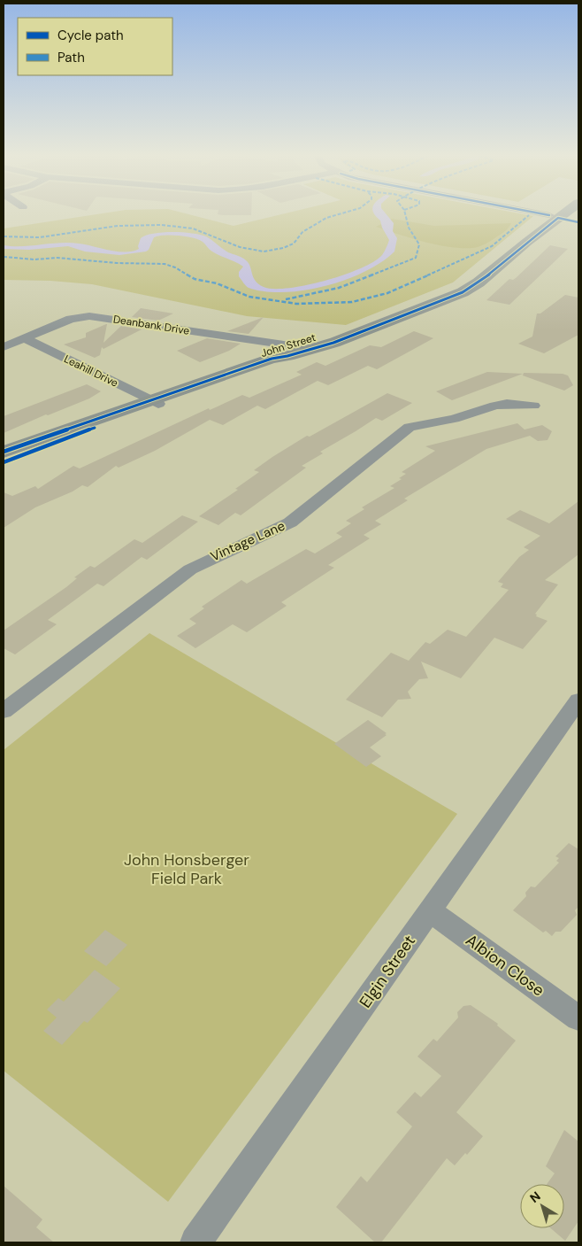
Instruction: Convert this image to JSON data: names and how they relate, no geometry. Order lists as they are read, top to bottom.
{
  "streets": {
    "main road": ["John Street"],
    "street": [
      "Deanbank Drive",
      "Leahill Drive",
      "Vintage Lane",
      "Albion Close",
      "Elgin Street"
    ]
  },
  "crossings": [
    ["Deanbank Drive", "John Street"],
    ["Deanbank Drive", "Leahill Drive"],
    ["John Street", "Leahill Drive"],
    ["Albion Close", "Elgin Street"]
  ],
  "parks": ["John Honsberger Field Park"],
  "legend": ["Cycle path", "Path"],
  "north": "top left"
}
